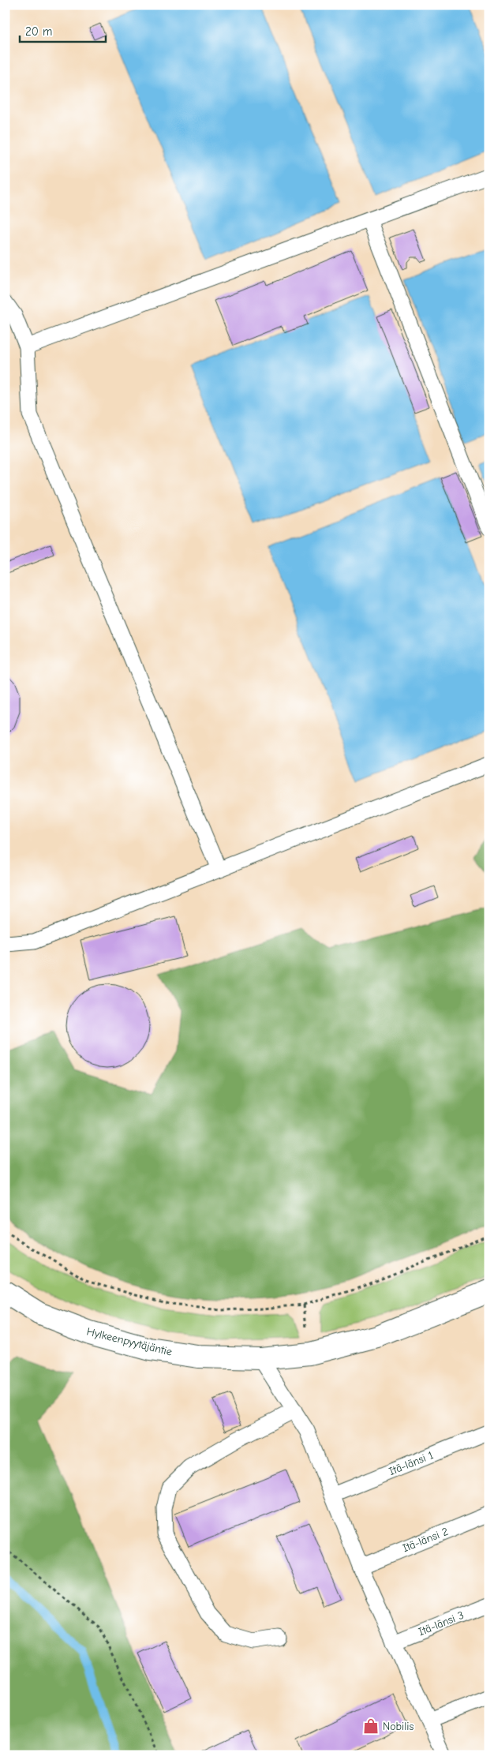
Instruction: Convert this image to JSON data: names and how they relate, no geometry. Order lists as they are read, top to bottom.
{
  "streets": {
    "street": ["Hylkeenpyytäjäntie"],
    "lane": ["Itä-länsi 1", "Itä-länsi 2", "Itä-länsi 3"]
  },
  "places": {
    "shop": ["Nobilis"]
  },
  "scale_bar": "20 m"
}
